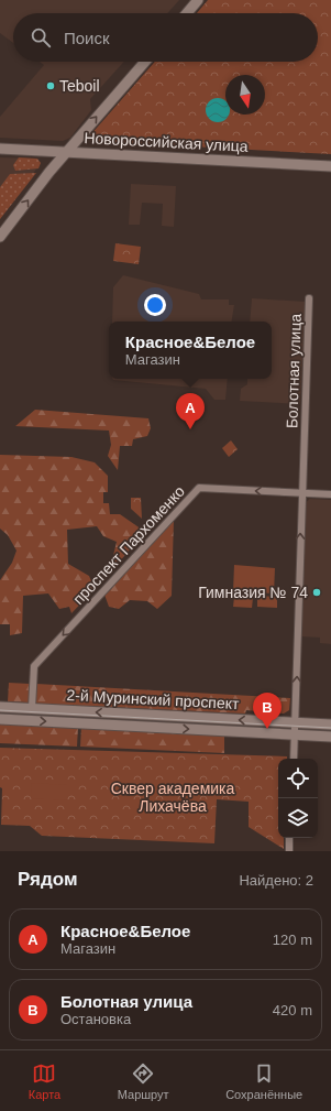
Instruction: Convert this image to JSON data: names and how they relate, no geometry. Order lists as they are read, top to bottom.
{
  "streets": {
    "main road": ["Новороссийская улица", "2-й Муринский проспект"],
    "street": ["Болотная улица", "проспект Пархоменко"]
  },
  "crossings": [
    ["Болотная улица", "проспект Пархоменко"],
    ["Болотная улица", "2-й Муринский проспект"],
    ["проспект Пархоменко", "2-й Муринский проспект"]
  ],
  "one_way": ["Болотная улица", "проспект Пархоменко"],
  "parks": ["Сквер академика Лихачёва"],
  "places": ["Teboil", "Гимназия № 74"],
  "north": "bottom",
  "page": {
    "search": "Поиск",
    "popup": ["Красное&Белое", "Магазин"],
    "pins": ["A", "B"],
    "heading": ["Рядом", "Найдено: 2"],
    "list": [
      {
        "mark": "A",
        "name": "Красное&Белое",
        "note": "Магазин",
        "value": "120 m"
      },
      {
        "mark": "B",
        "name": "Болотная улица",
        "note": "Остановка",
        "value": "420 m"
      }
    ],
    "nav": ["Карта", "Маршрут", "Сохранённые"]
  }
}
